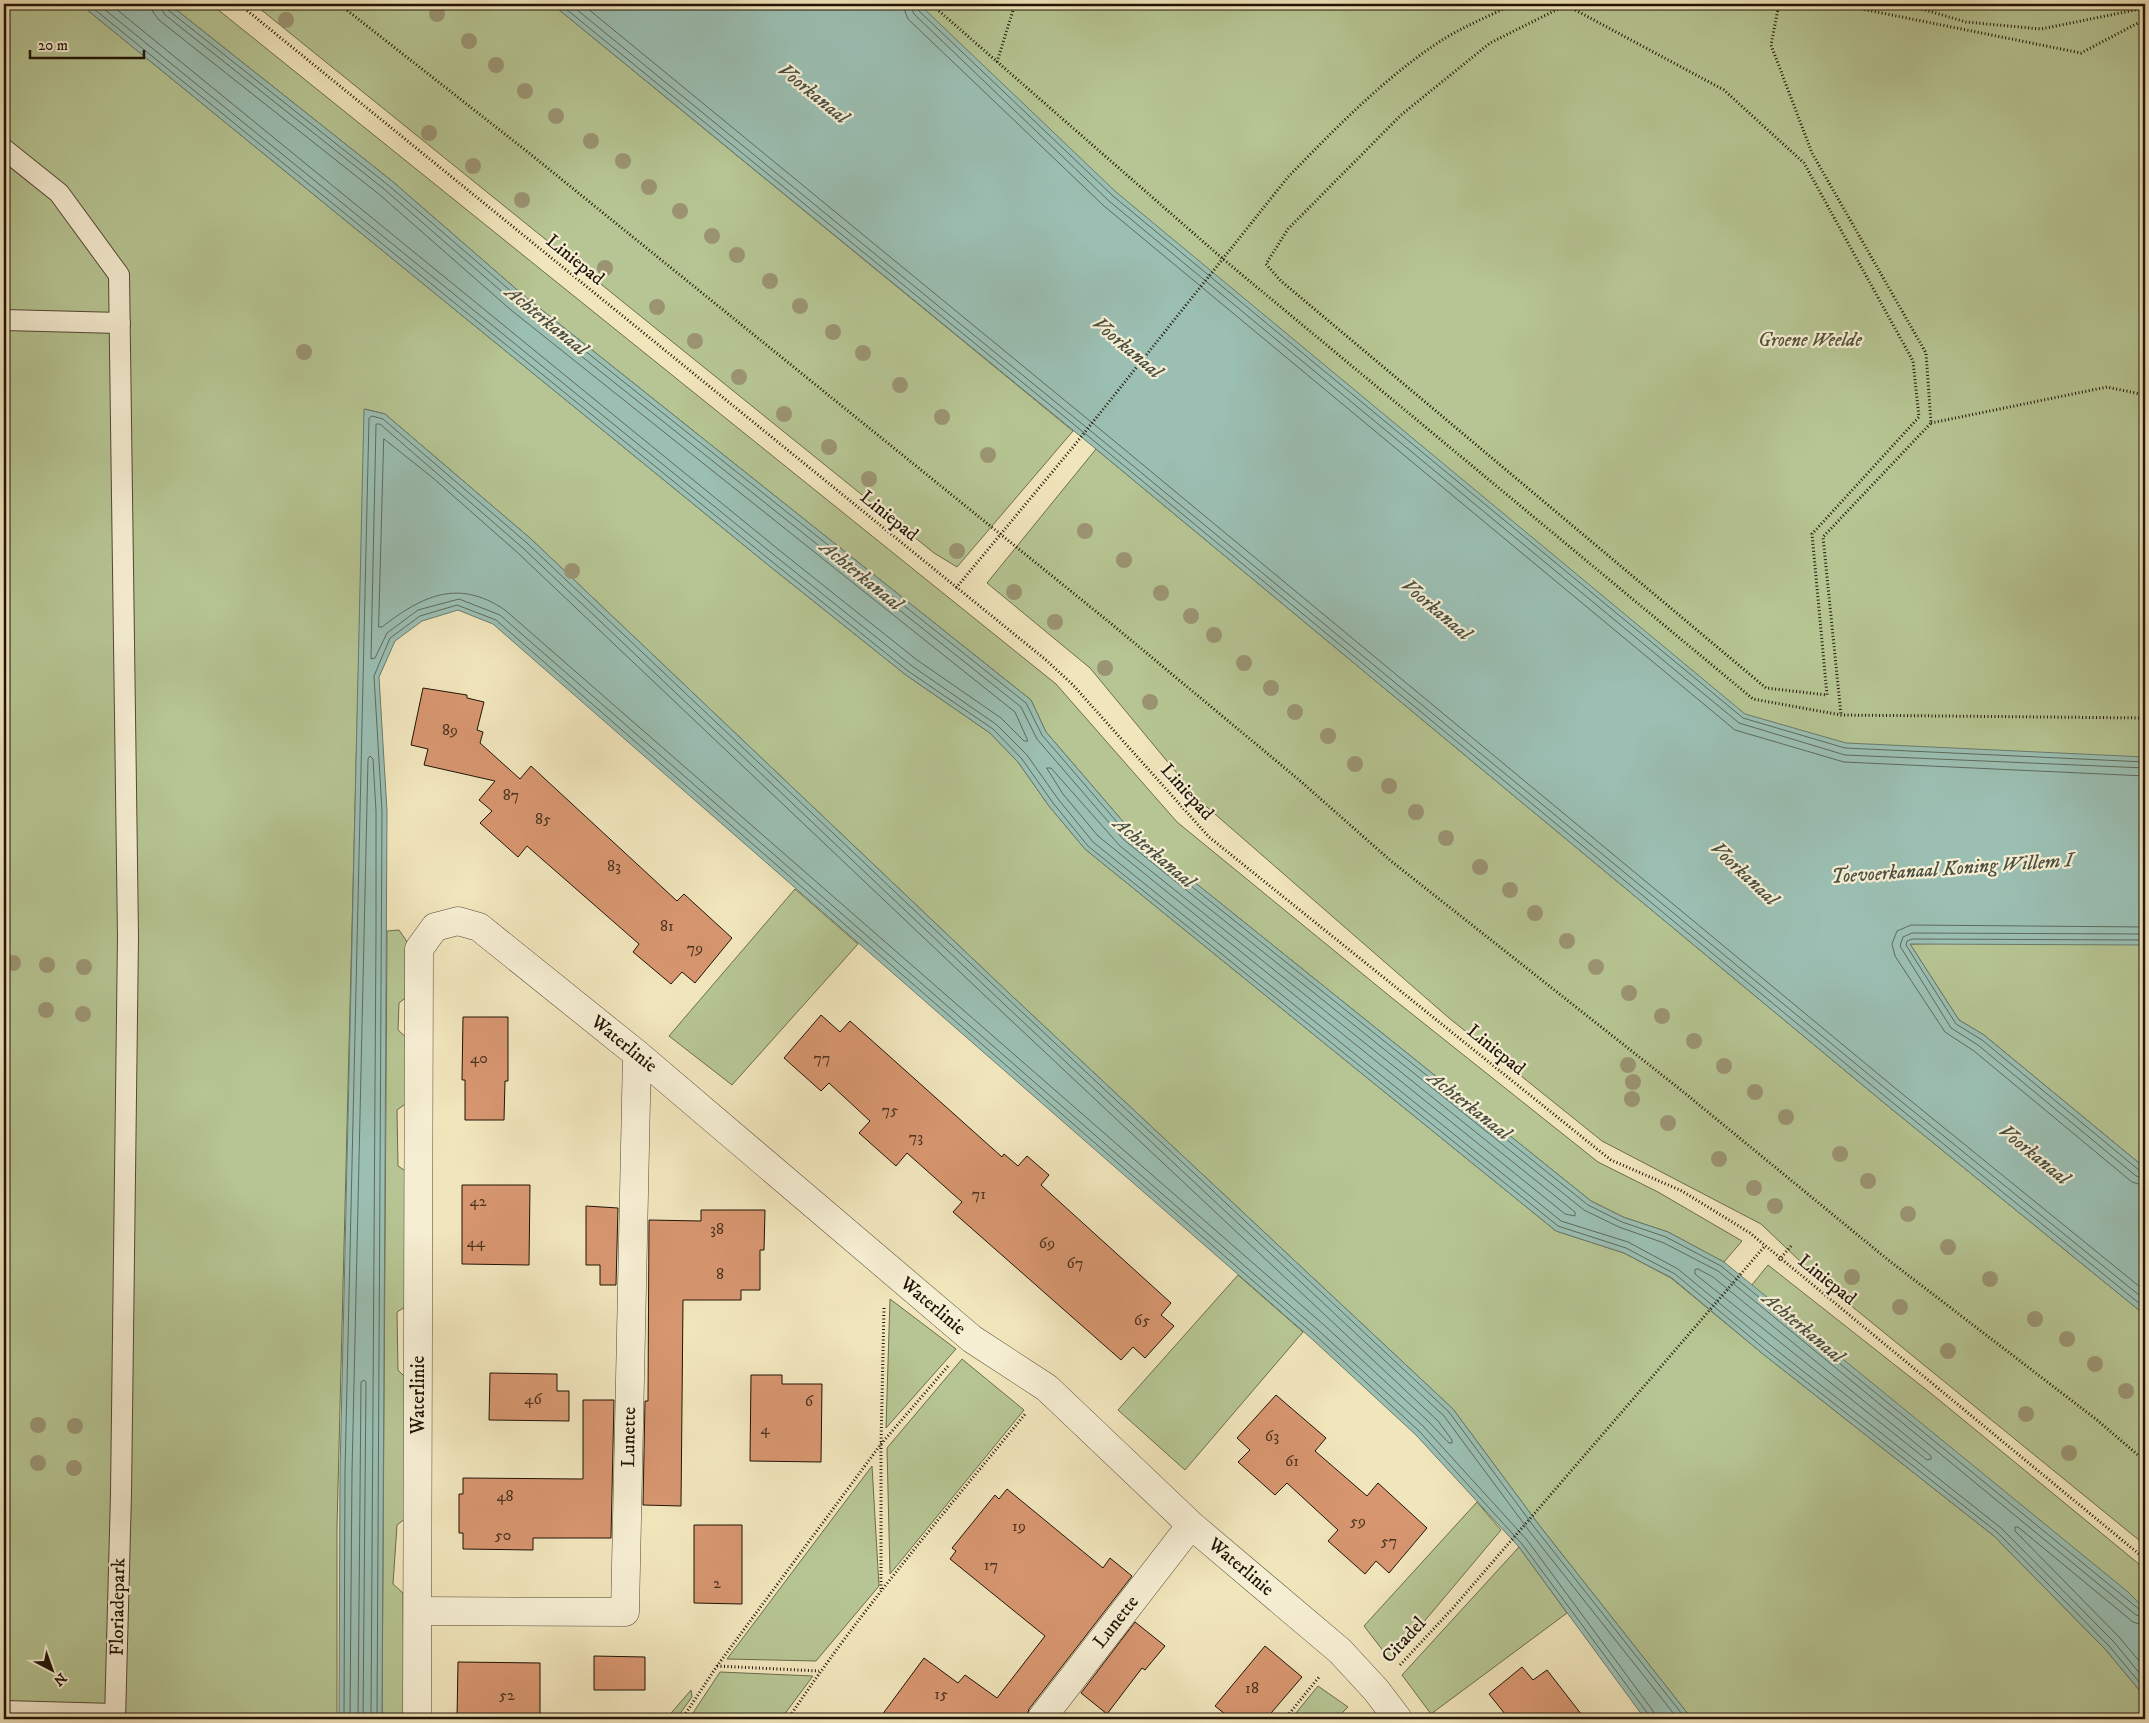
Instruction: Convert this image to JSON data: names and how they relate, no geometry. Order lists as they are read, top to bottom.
{
  "streets": {
    "street": ["Waterlinie", "Lunette"],
    "lane": ["Floriadepark"],
    "path": ["Liniepad", "Citadel"]
  },
  "crossings": [
    ["Liniepad", "Citadel"],
    ["Waterlinie", "Lunette"],
    ["Waterlinie", "Citadel"]
  ],
  "water": ["Voorkanaal", "Achterkanaal", "Toevoerkanaal Koning Willem I"],
  "parks": ["Groene Weelde"],
  "house_numbers": [
    "89",
    "87",
    "85",
    "83",
    "81",
    "79",
    "40",
    "77",
    "75",
    "73",
    "71",
    "42",
    "38",
    "44",
    "69",
    "67",
    "8",
    "65",
    "46",
    "6",
    "4",
    "63",
    "61",
    "48",
    "59",
    "19",
    "50",
    "57",
    "17",
    "2",
    "18",
    "15",
    "52"
  ],
  "scale_bar": "20 m",
  "north": "bottom right"
}
